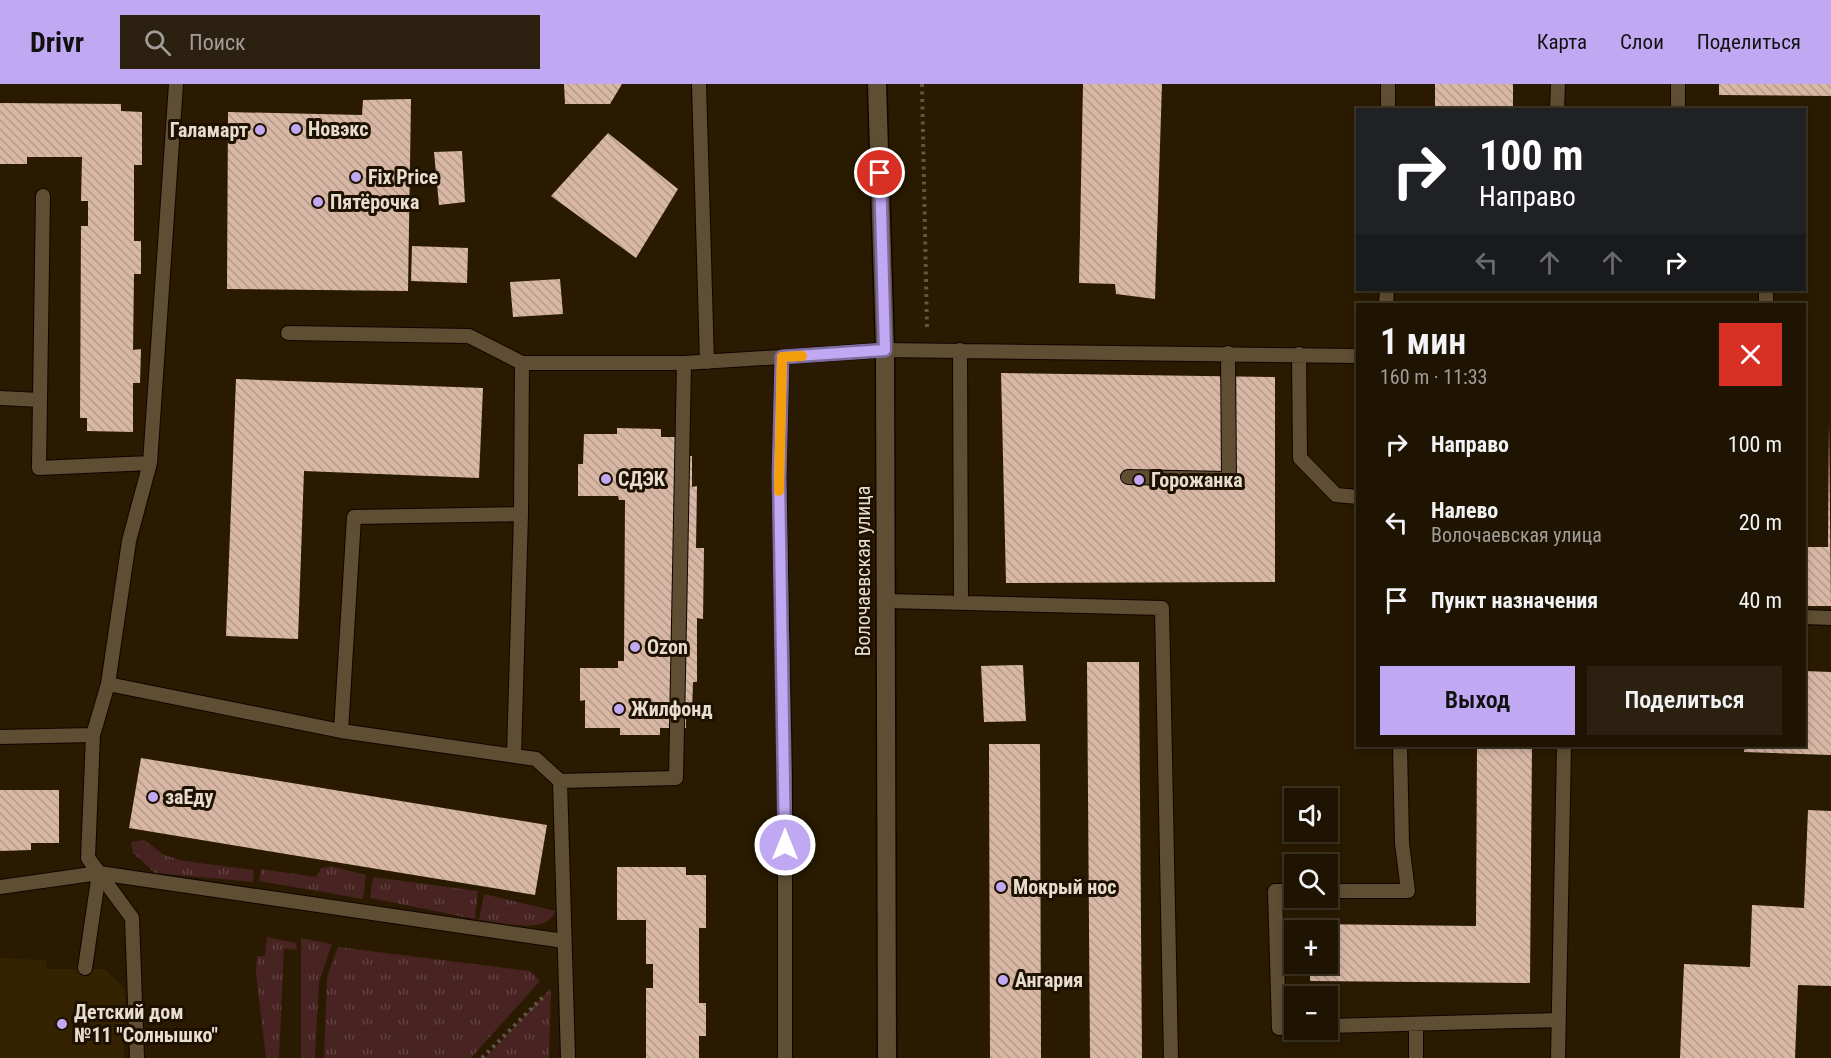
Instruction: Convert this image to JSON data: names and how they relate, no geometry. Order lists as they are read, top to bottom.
{
  "streets": {
    "street": ["Волочаевская улица"]
  },
  "places": [
    "Новэкс",
    "Галамарт",
    "Fix Price",
    "Пятёрочка",
    "СДЭК",
    "Горожанка",
    "Ozon",
    "Жилфонд",
    "заЕду",
    "Мокрый нос",
    "Ангария",
    "Детский дом №11 \"Солнышко\""
  ],
  "page": {
    "header": "Drivr",
    "search": "Поиск",
    "nav": ["Карта", "Слои", "Поделиться"],
    "turn": ["100 m", "Направо"],
    "heading": ["1 мин", "160 m · 11:33"],
    "list": [
      {
        "name": "Направо",
        "value": "100 m"
      },
      {
        "name": "Налево",
        "note": "Волочаевская улица",
        "value": "20 m"
      },
      {
        "name": "Пункт назначения",
        "value": "40 m"
      }
    ],
    "buttons": ["Выход", "Поделиться"],
    "map_buttons": ["+", "−"]
  }
}
